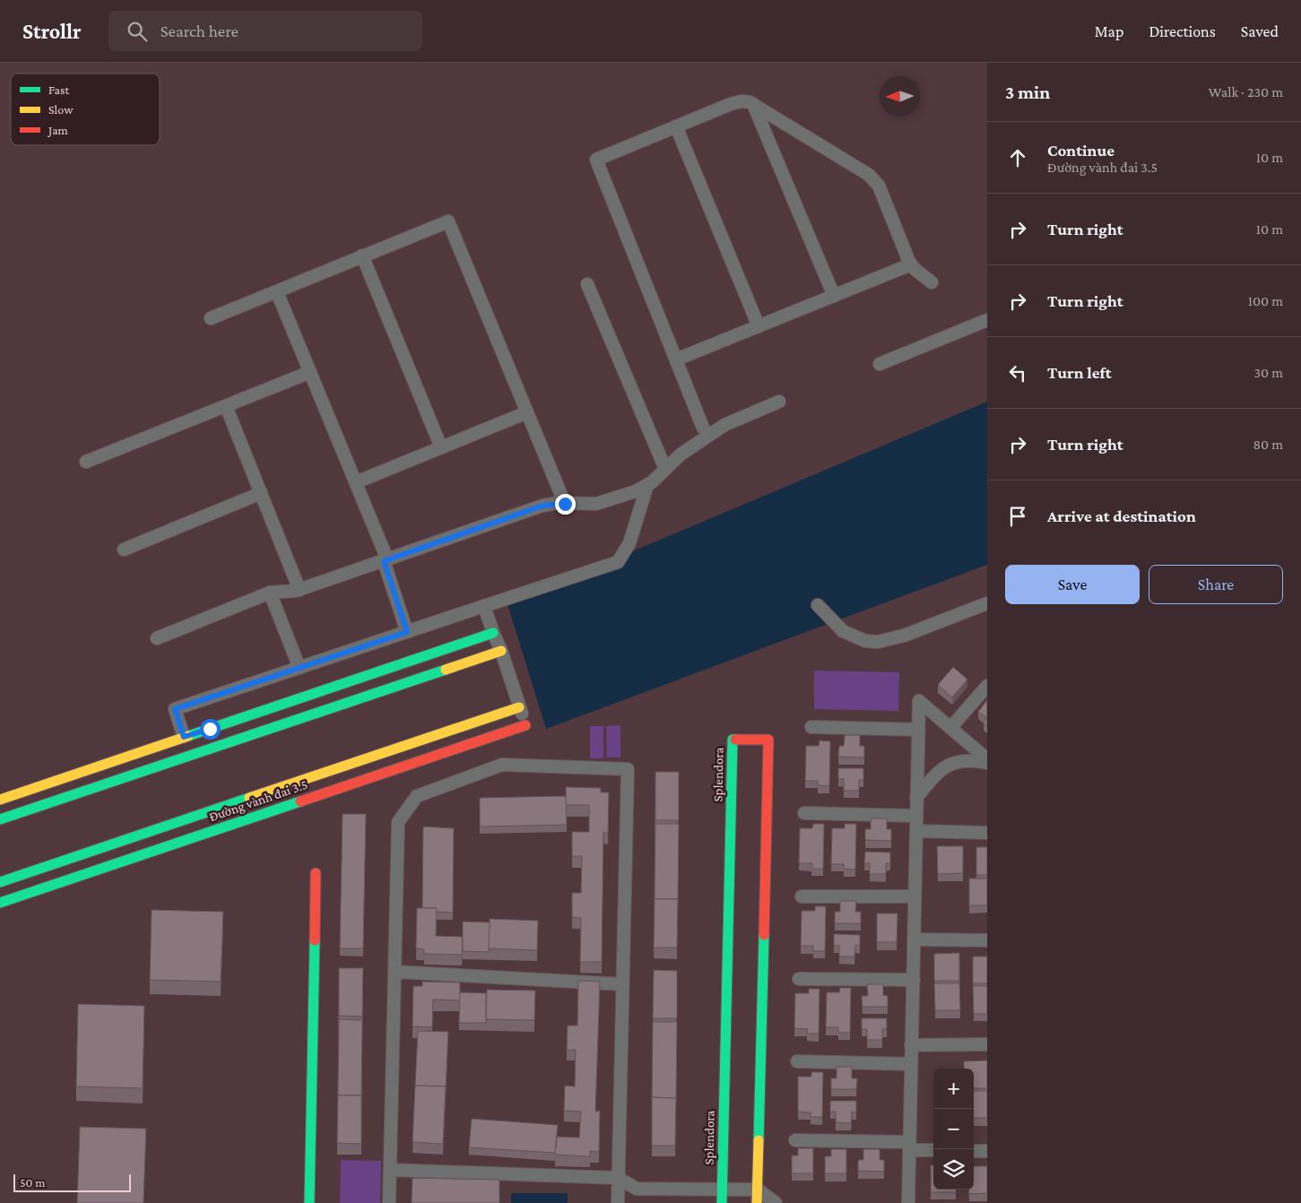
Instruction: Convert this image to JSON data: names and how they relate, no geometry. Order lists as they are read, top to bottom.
{
  "streets": {
    "main road": ["Splendora", "Đường vành đai 3.5"]
  },
  "legend": ["Fast", "Slow", "Jam"],
  "scale_bar": "50 m",
  "north": "left",
  "page": {
    "header": "Strollr",
    "search": "Search here",
    "nav": ["Map", "Directions", "Saved"],
    "heading": ["3 min", "Walk · 230 m"],
    "list": [
      ["Continue", "Đường vành đai 3.5", "10 m"],
      ["Turn right", "10 m"],
      ["Turn right", "100 m"],
      ["Turn left", "30 m"],
      ["Turn right", "80 m"],
      "Arrive at destination"
    ],
    "buttons": ["Save", "Share"],
    "map_buttons": ["+", "−"],
    "scale": "50 m"
  }
}
